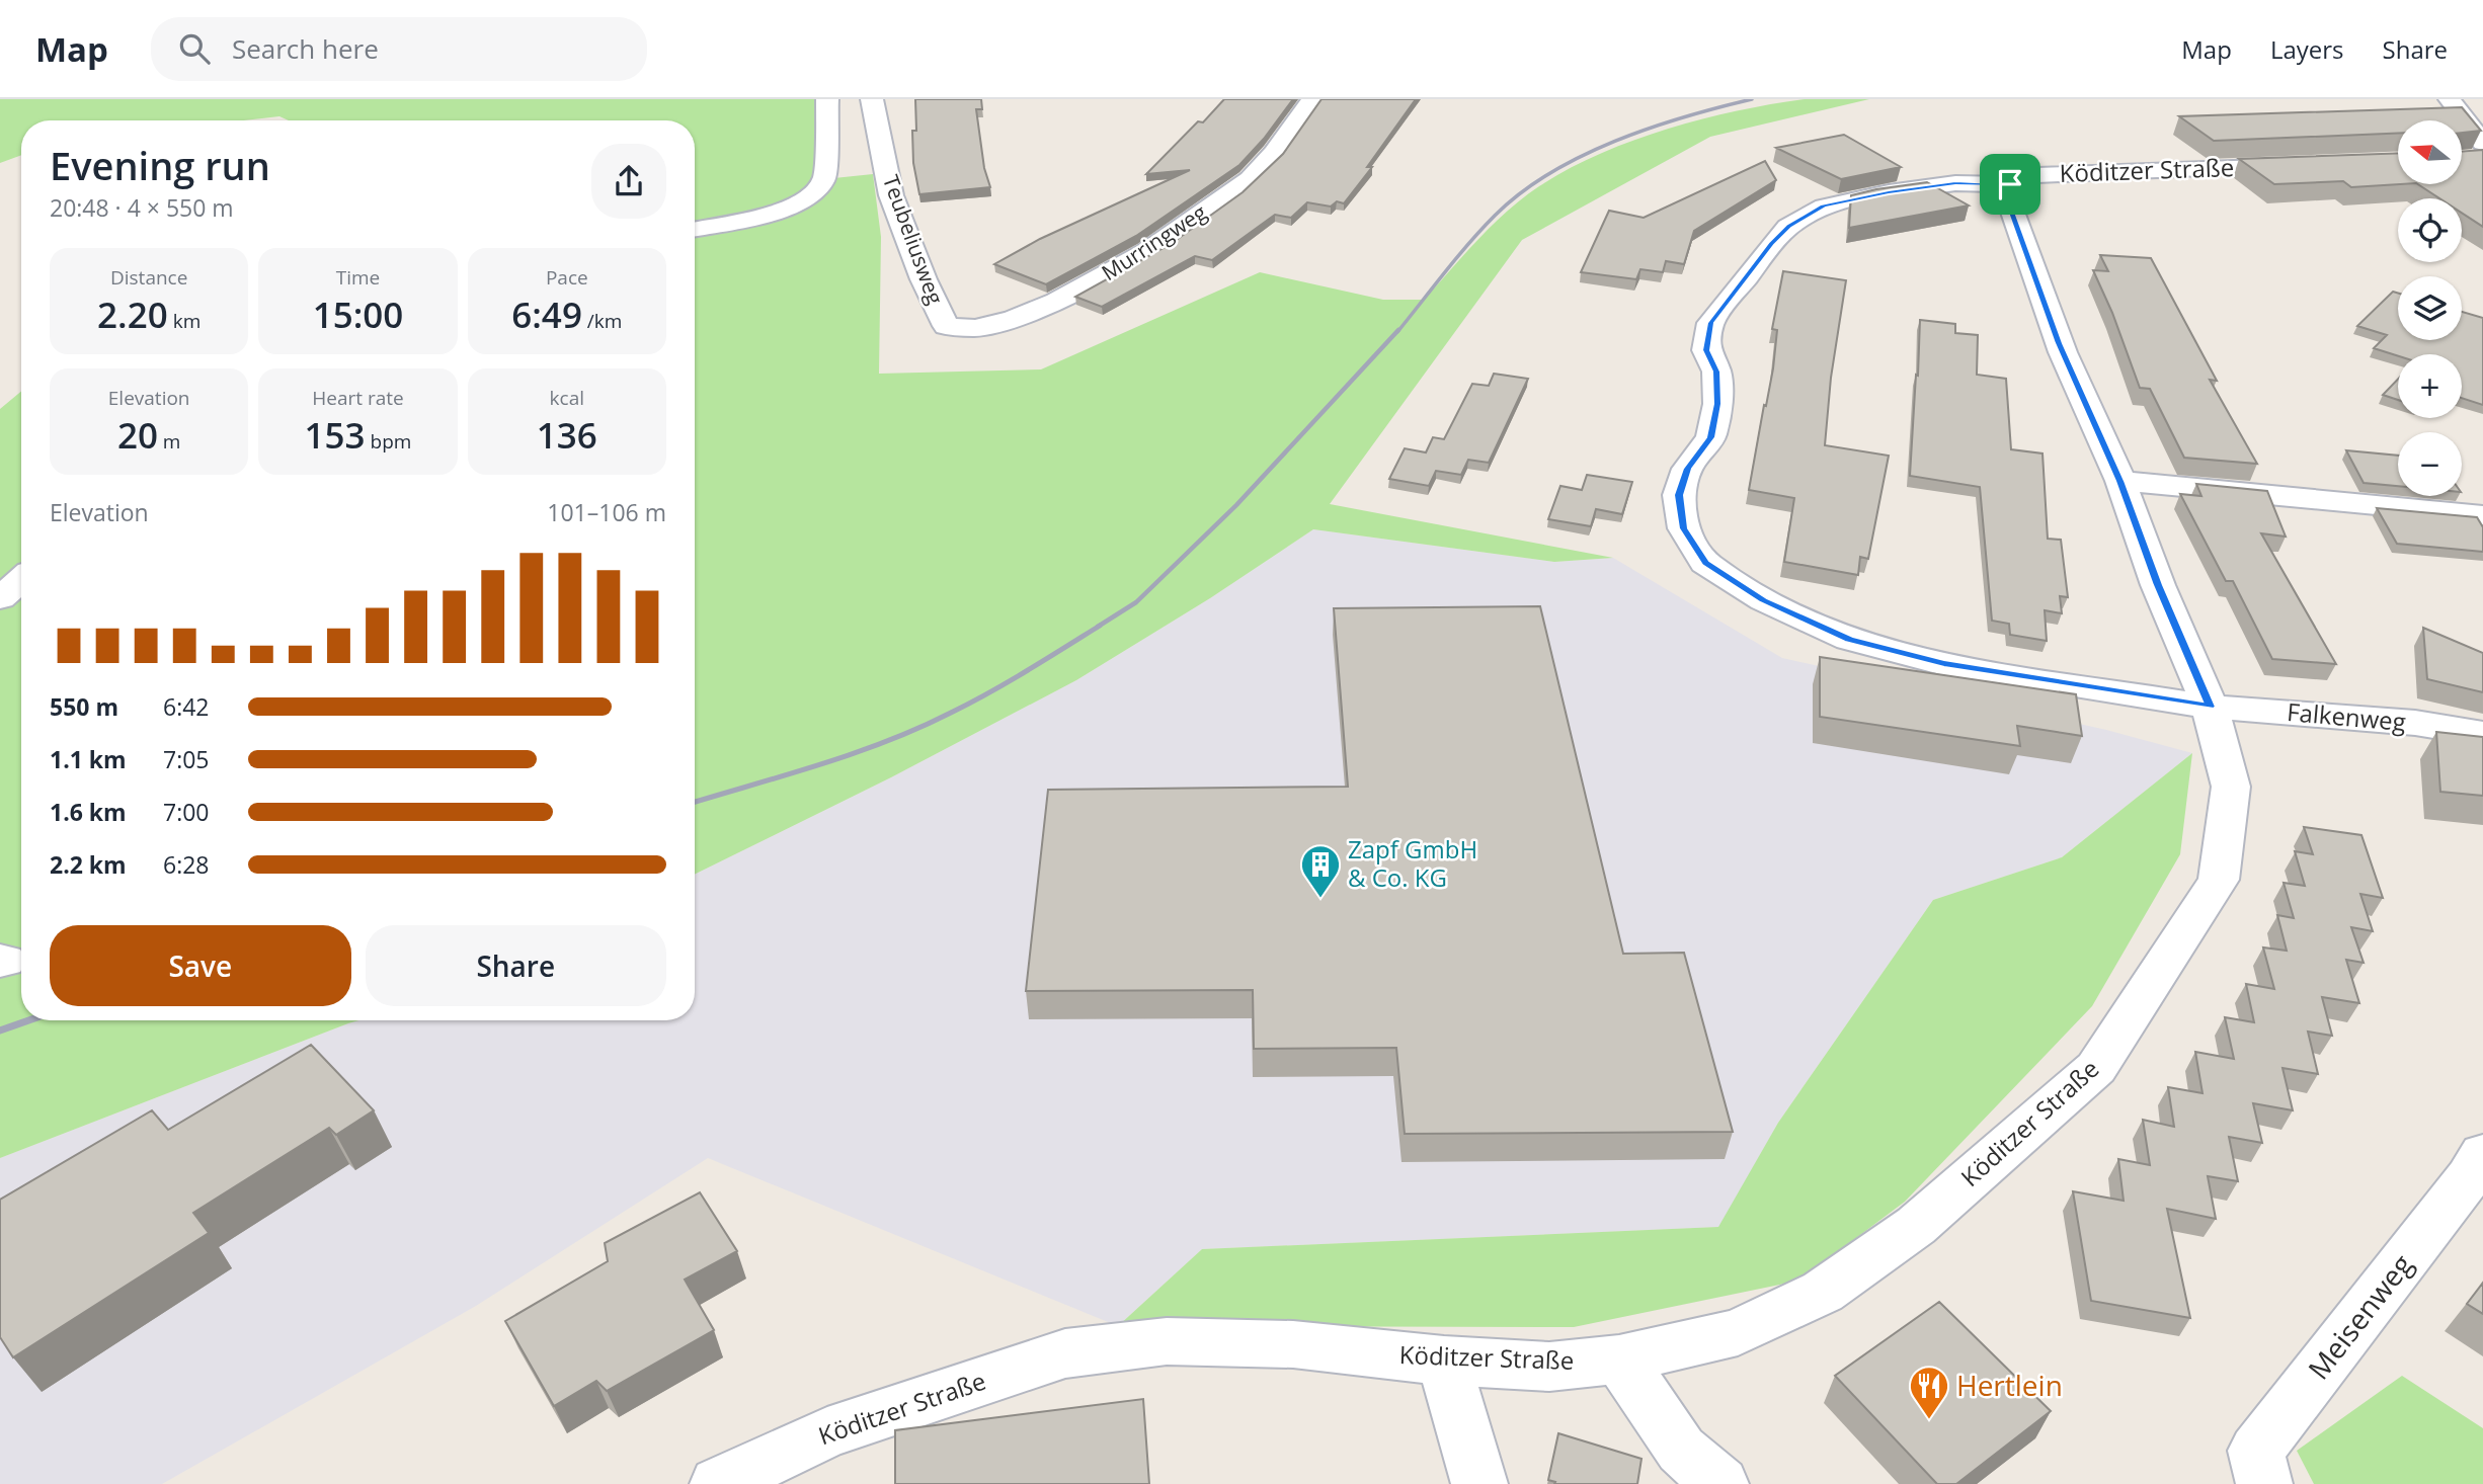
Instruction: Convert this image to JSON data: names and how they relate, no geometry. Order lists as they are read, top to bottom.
{
  "streets": {
    "street": [
      "Köditzer Straße",
      "Teubeliusweg",
      "Murringweg",
      "Falkenweg",
      "Meisenweg"
    ]
  },
  "crossings": [
    ["Köditzer Straße", "Falkenweg"],
    ["Teubeliusweg", "Murringweg"]
  ],
  "places": {
    "building": ["Zapf GmbH & Co. KG"],
    "restaurant": ["Hertlein"]
  },
  "north": "left",
  "page": {
    "header": "Map",
    "search": "Search here",
    "nav": ["Map", "Layers", "Share"],
    "map_buttons": ["+", "−"],
    "heading": ["Evening run", "20:48 · 4 × 550 m"],
    "stats": [
      ["Distance", "2.20 km"],
      ["Time", "15:00"],
      ["Pace", "6:49 /km"],
      ["Elevation", "20 m"],
      ["Heart rate", "153 bpm"],
      ["kcal", "136"]
    ],
    "chart": ["Elevation", "101–106 m"],
    "list": [
      {
        "name": "550 m",
        "note": "6:42"
      },
      {
        "name": "1.1 km",
        "note": "7:05"
      },
      {
        "name": "1.6 km",
        "note": "7:00"
      },
      {
        "name": "2.2 km",
        "note": "6:28"
      }
    ],
    "buttons": ["Save", "Share"]
  }
}
